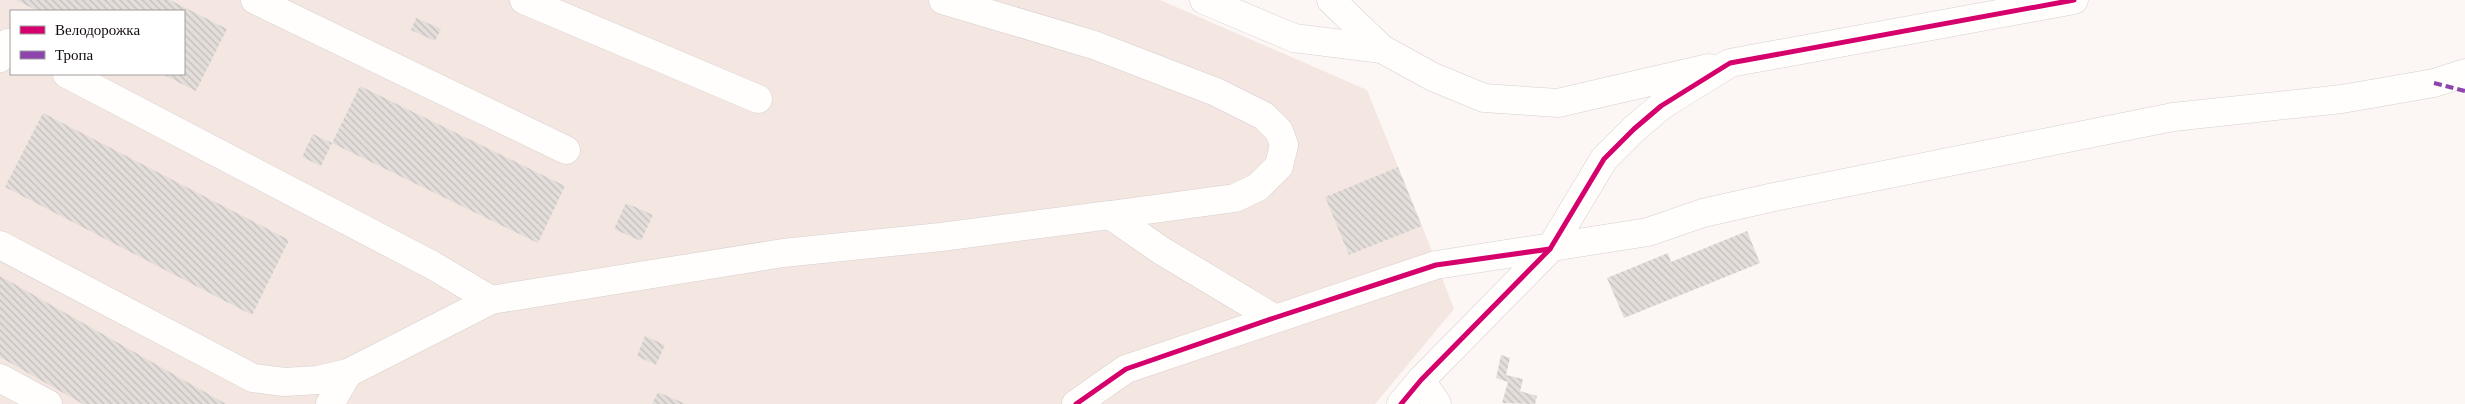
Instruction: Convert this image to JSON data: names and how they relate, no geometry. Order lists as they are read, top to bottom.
{
  "legend": ["Велодорожка", "Тропа"]
}
